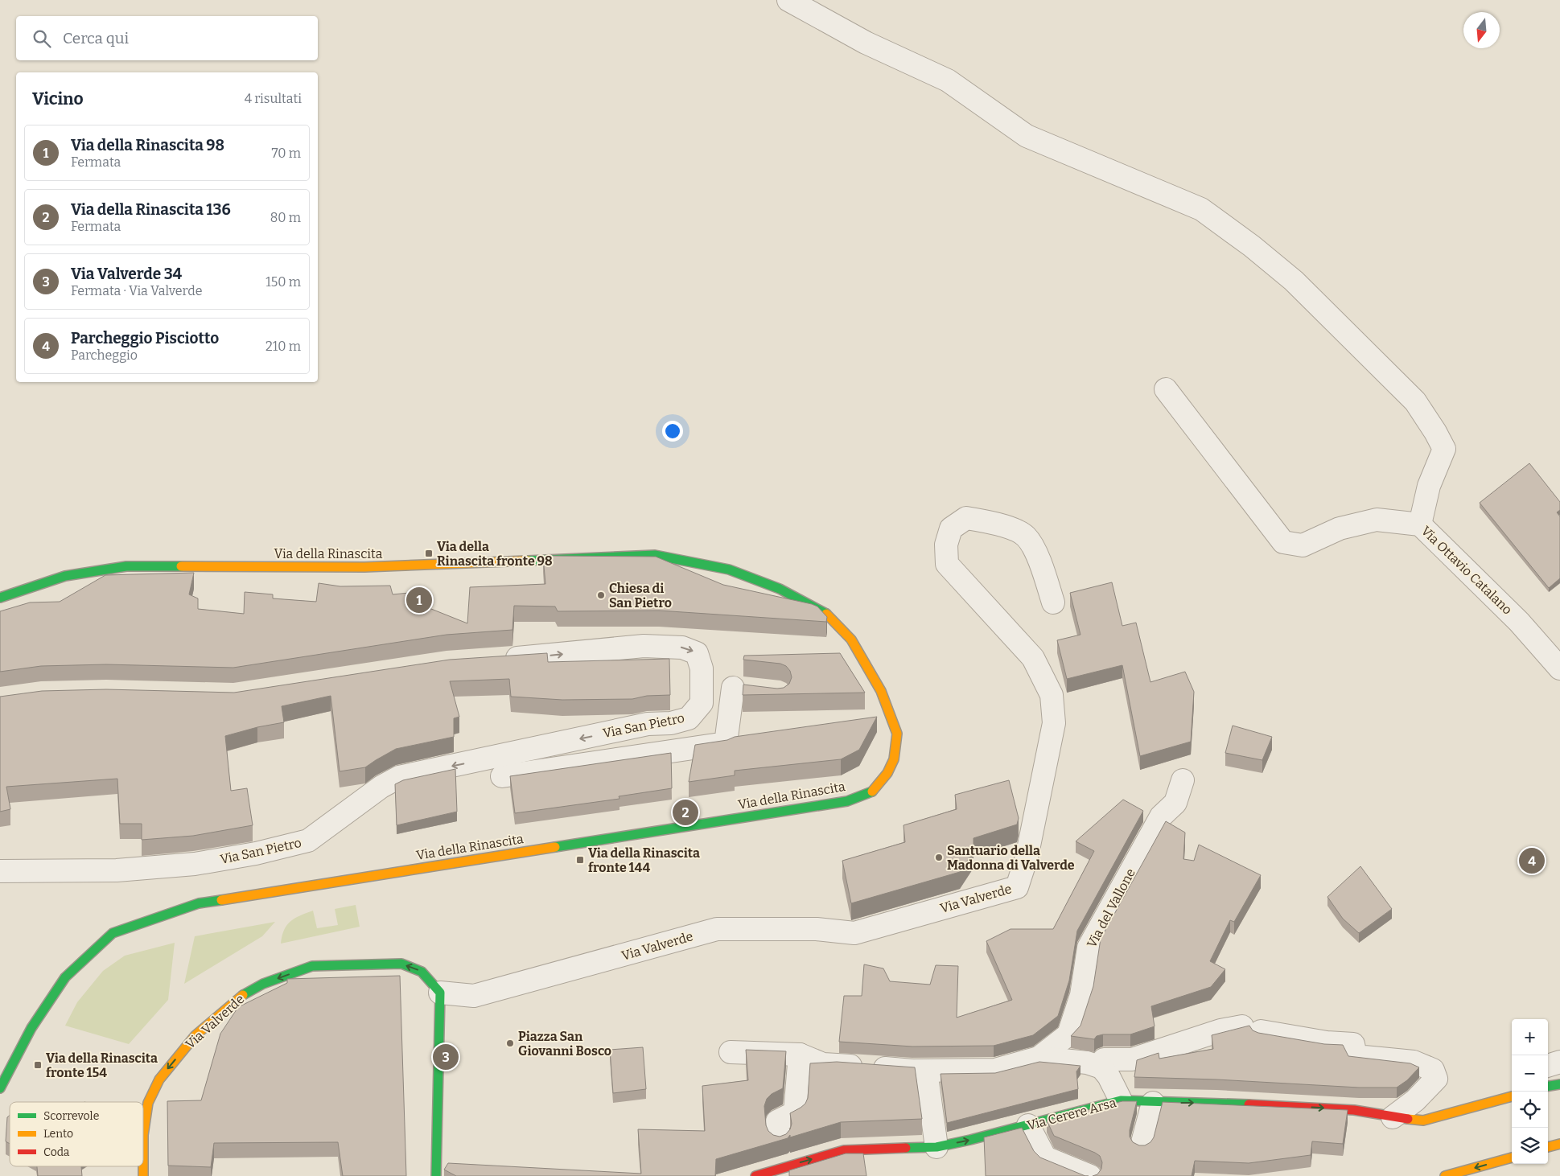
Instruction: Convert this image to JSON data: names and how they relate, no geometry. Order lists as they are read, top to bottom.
{
  "streets": {
    "street": [
      "Via della Rinascita",
      "Via Ottavio Catalano",
      "Via San Pietro",
      "Via Valverde",
      "Via del Vallone",
      "Via Cerere Arsa"
    ]
  },
  "one_way": ["Via Cerere Arsa"],
  "places": {
    "transit": ["Via della Rinascita fronte 98", "Via della Rinascita fronte 144", "Via della Rinascita fronte 154"],
    "other": ["Chiesa di San Pietro", "Santuario della Madonna di Valverde", "Piazza San Giovanni Bosco"]
  },
  "legend": ["Scorrevole", "Lento", "Coda"],
  "north": "bottom",
  "page": {
    "search": "Cerca qui",
    "heading": ["Vicino", "4 risultati"],
    "list": [
      {
        "mark": "1",
        "name": "Via della Rinascita 98",
        "note": "Fermata",
        "value": "70 m"
      },
      {
        "mark": "2",
        "name": "Via della Rinascita 136",
        "note": "Fermata",
        "value": "80 m"
      },
      {
        "mark": "3",
        "name": "Via Valverde 34",
        "note": "Fermata · Via Valverde",
        "value": "150 m"
      },
      {
        "mark": "4",
        "name": "Parcheggio Pisciotto",
        "note": "Parcheggio",
        "value": "210 m"
      }
    ],
    "pins": [
      "1",
      "2",
      "4",
      "3"
    ],
    "map_buttons": ["+", "−"]
  }
}
